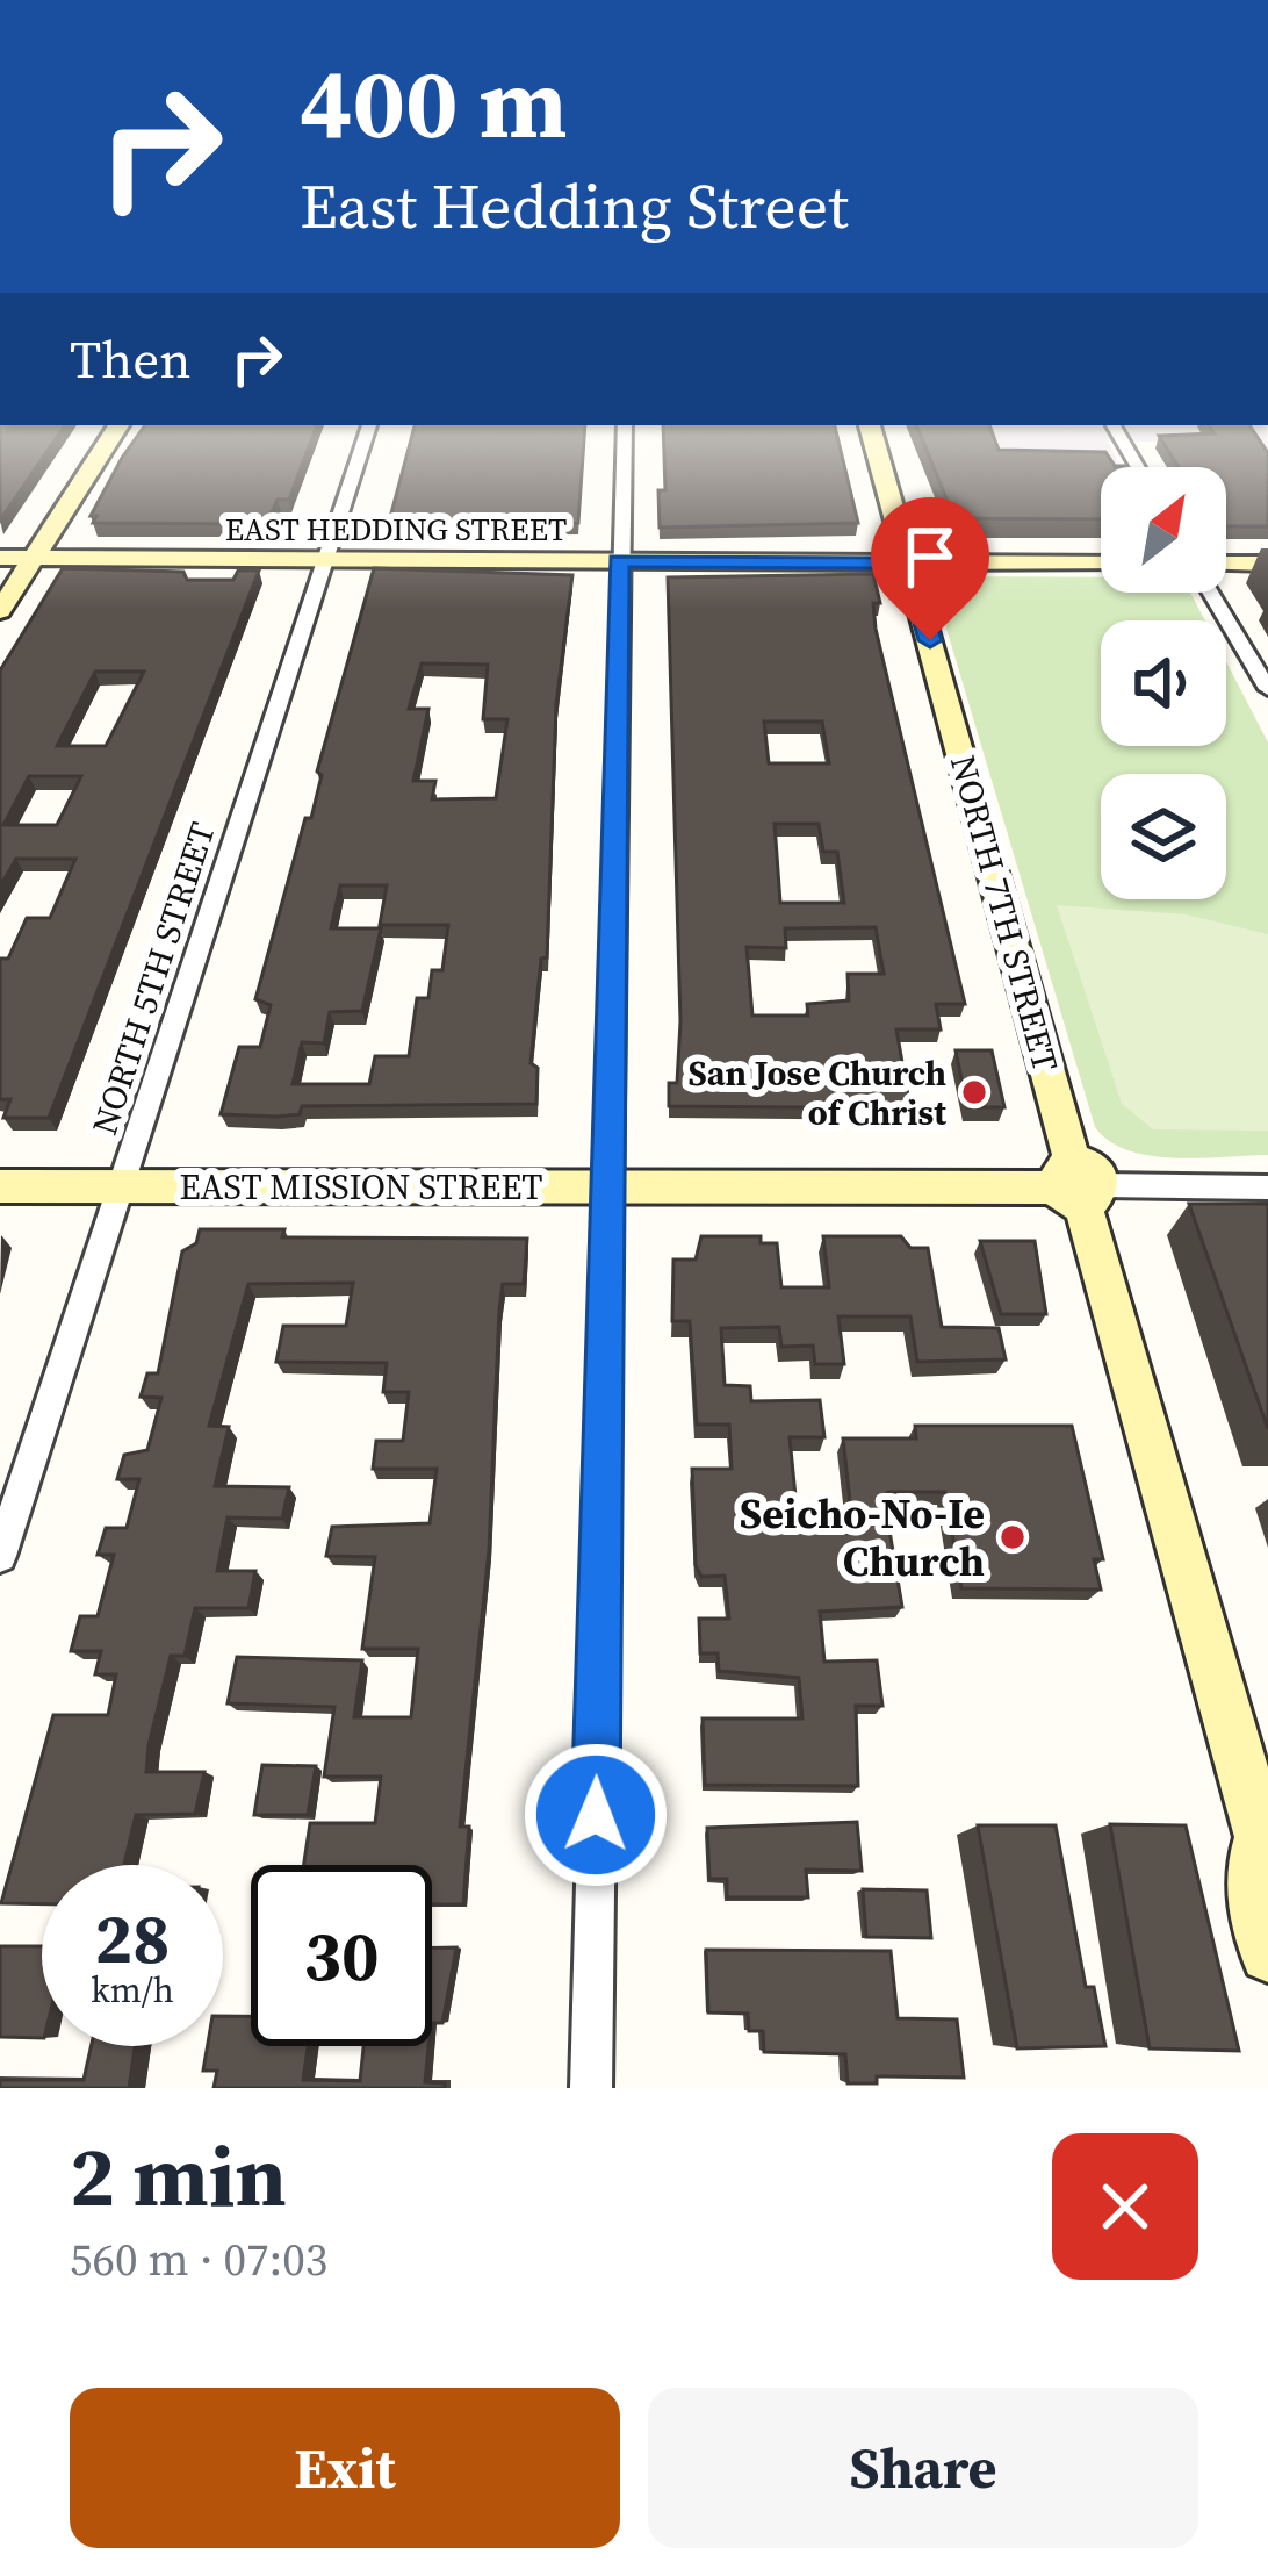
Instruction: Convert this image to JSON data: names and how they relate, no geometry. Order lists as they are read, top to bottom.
{
  "streets": {
    "street": [
      "EAST HEDDING STREET",
      "NORTH 7TH STREET",
      "NORTH 5TH STREET",
      "EAST MISSION STREET"
    ]
  },
  "crossings": [
    ["EAST HEDDING STREET", "NORTH 7TH STREET"],
    ["EAST HEDDING STREET", "NORTH 5TH STREET"],
    ["NORTH 7TH STREET", "EAST MISSION STREET"],
    ["NORTH 5TH STREET", "EAST MISSION STREET"]
  ],
  "places": ["San Jose Church of Christ", "Seicho-No-Ie Church"],
  "north": "top right",
  "page": {
    "turn": ["400 m", "East Hedding Street"],
    "then": "Then",
    "speed": "28 km/h",
    "limit": "30",
    "heading": ["2 min", "560 m · 07:03"],
    "buttons": ["Exit", "Share"]
  }
}
